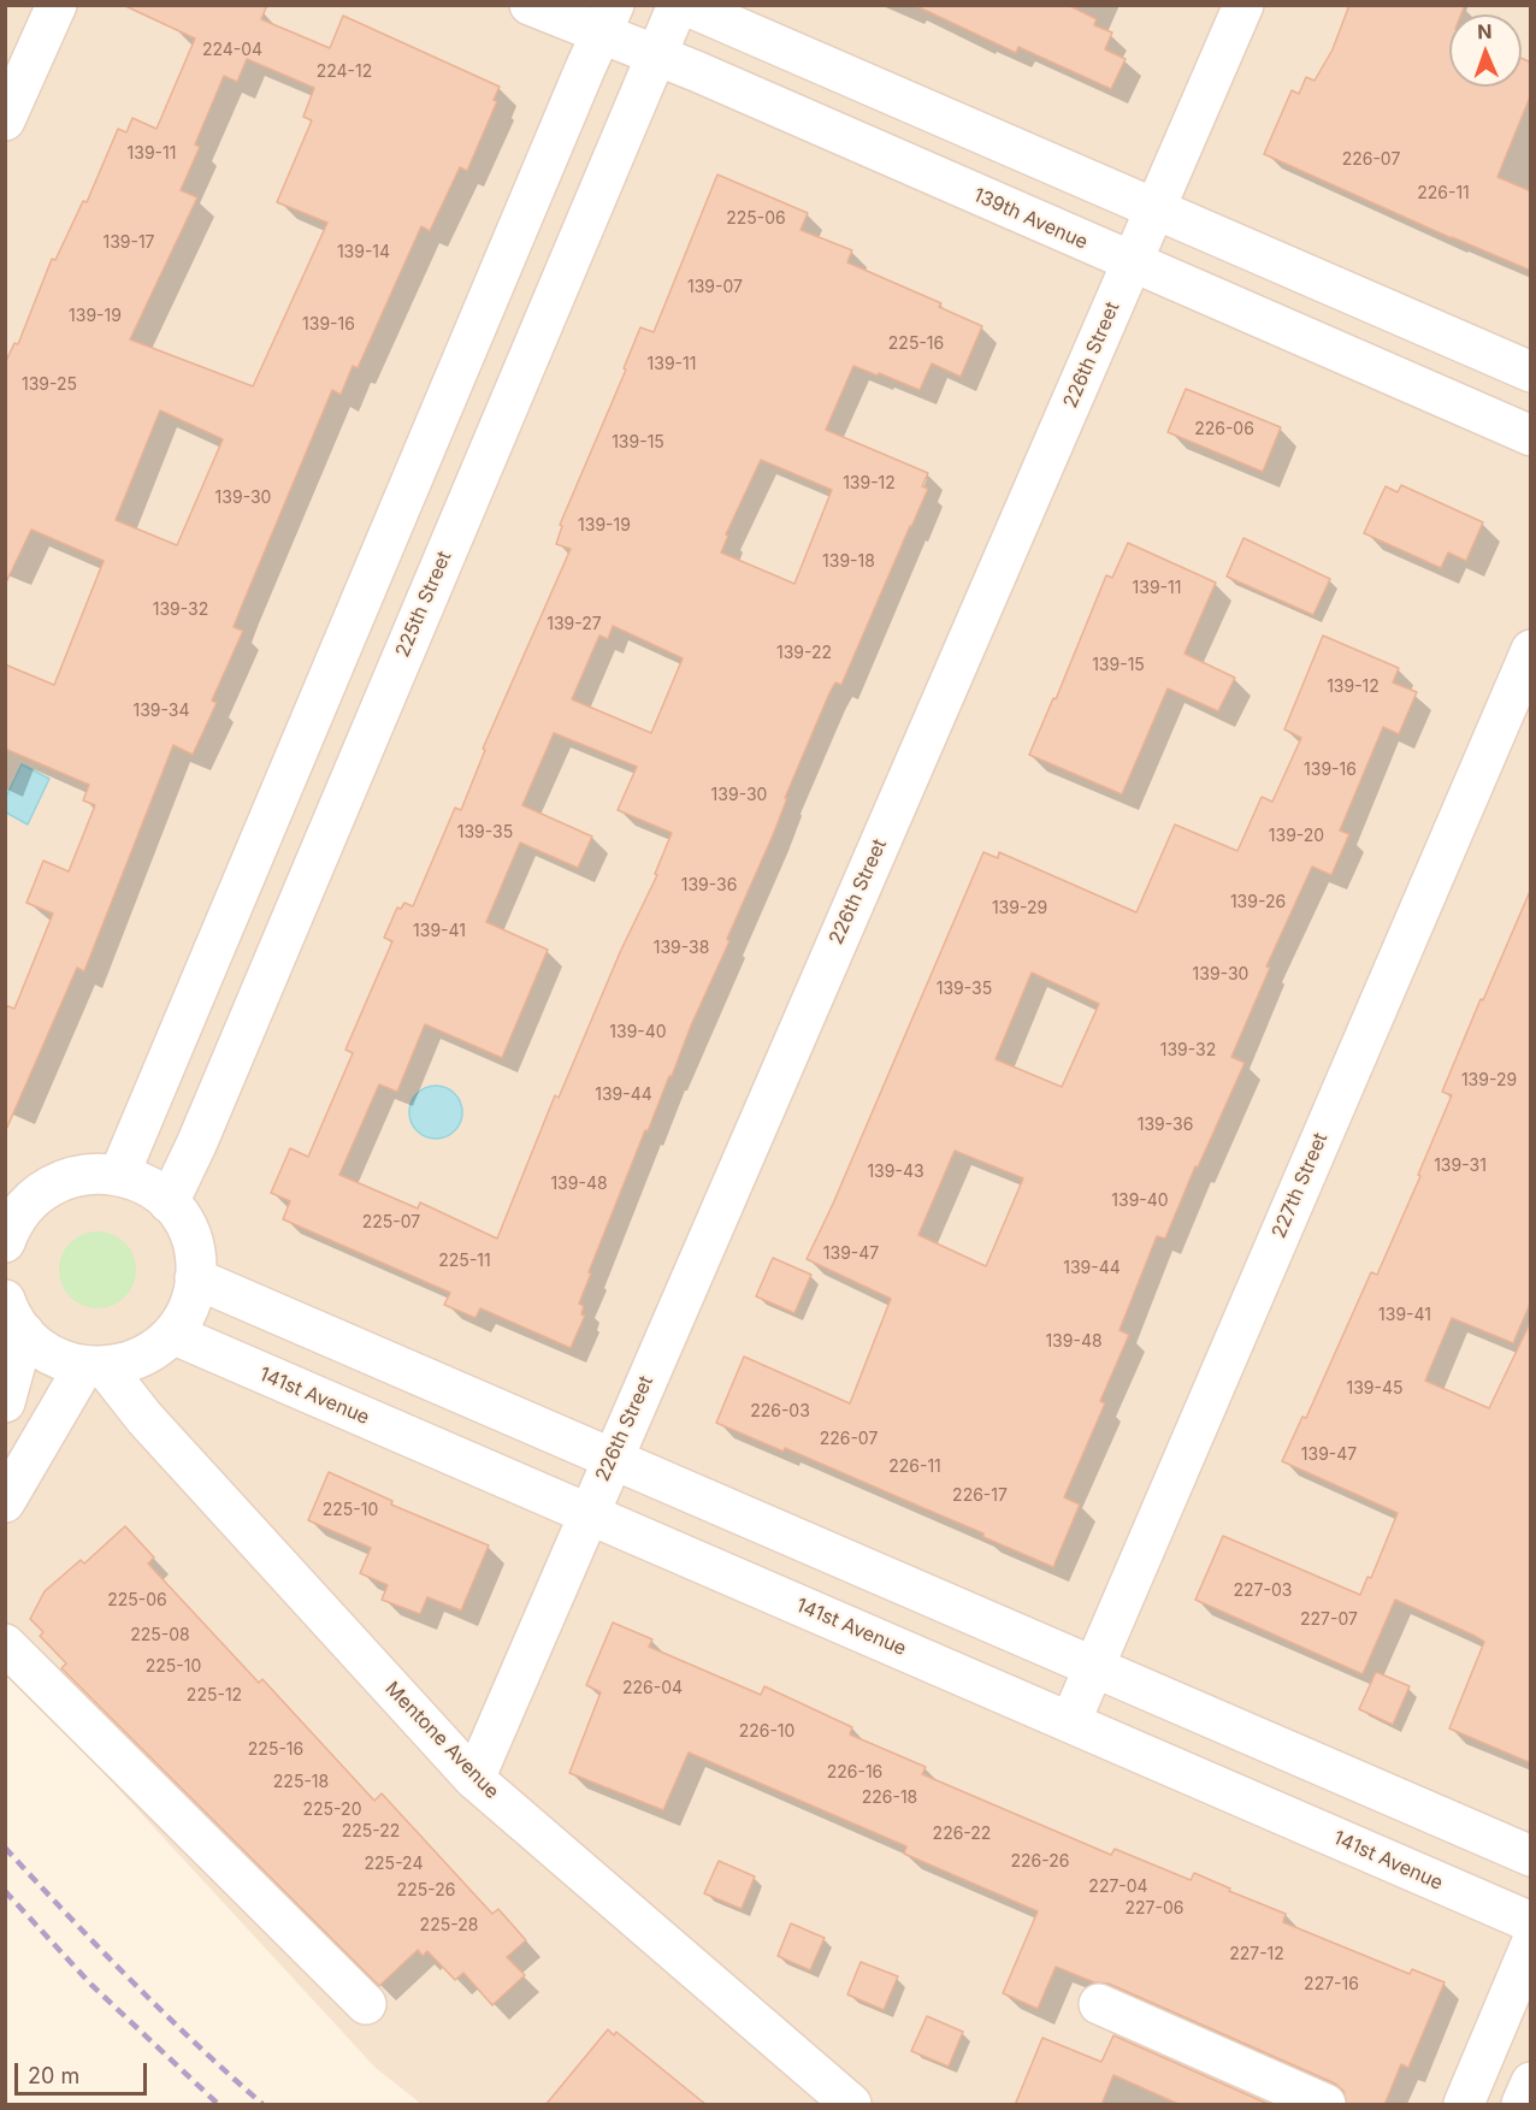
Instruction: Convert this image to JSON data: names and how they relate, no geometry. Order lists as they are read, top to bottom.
{
  "streets": {
    "street": [
      "139th Avenue",
      "226th Street",
      "225th Street",
      "227th Street",
      "141st Avenue",
      "Mentone Avenue"
    ]
  },
  "crossings": [
    ["139th Avenue", "226th Street"],
    ["139th Avenue", "225th Street"],
    ["226th Street", "141st Avenue"],
    ["226th Street", "Mentone Avenue"],
    ["227th Street", "141st Avenue"]
  ],
  "house_numbers": [
    "224-04",
    "224-12",
    "139-11",
    "226-07",
    "226-11",
    "225-06",
    "139-17",
    "139-14",
    "139-07",
    "139-19",
    "139-16",
    "225-16",
    "139-11",
    "139-25",
    "226-06",
    "139-15",
    "139-12",
    "139-30",
    "139-19",
    "139-18",
    "139-11",
    "139-32",
    "139-27",
    "139-22",
    "139-15",
    "139-12",
    "139-34",
    "139-16",
    "139-30",
    "139-35",
    "139-20",
    "139-36",
    "139-26",
    "139-29",
    "139-41",
    "139-38",
    "139-30",
    "139-35",
    "139-40",
    "139-32",
    "139-29",
    "139-44",
    "139-36",
    "139-31",
    "139-43",
    "139-48",
    "139-40",
    "225-07",
    "139-47",
    "225-11",
    "139-44",
    "139-41",
    "139-48",
    "139-45",
    "226-03",
    "226-07",
    "139-47",
    "226-11",
    "226-17",
    "225-10",
    "227-03",
    "225-06",
    "227-07",
    "225-08",
    "225-10",
    "226-04",
    "225-12",
    "226-10",
    "225-16",
    "226-16",
    "225-18",
    "226-18",
    "225-20",
    "225-22",
    "226-22",
    "226-26",
    "225-24",
    "227-04",
    "225-26",
    "227-06",
    "225-28",
    "227-12",
    "227-16"
  ],
  "scale_bar": "20 m",
  "north": "top"
}
